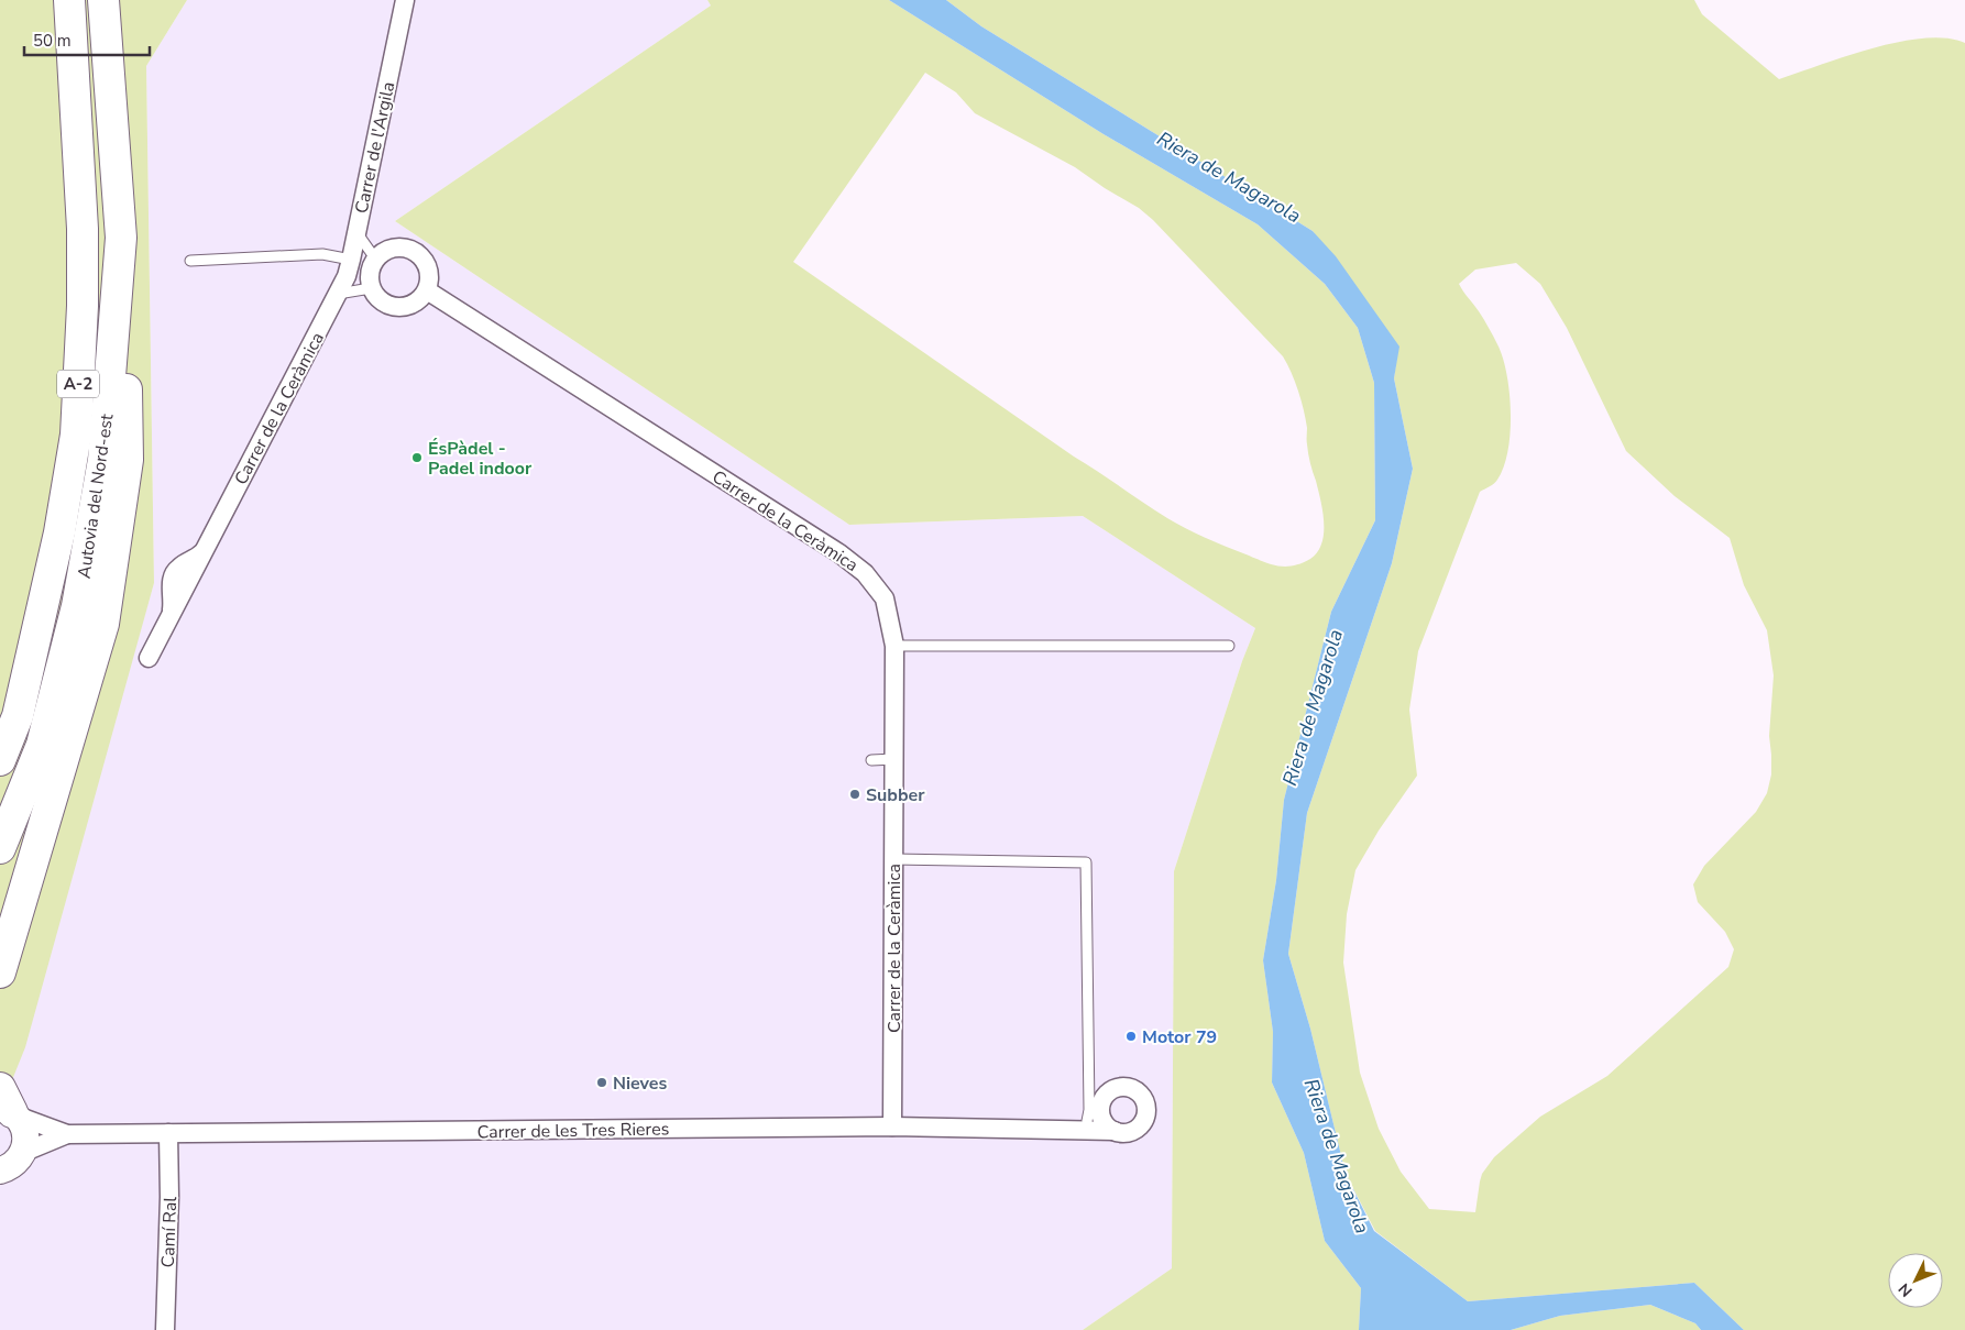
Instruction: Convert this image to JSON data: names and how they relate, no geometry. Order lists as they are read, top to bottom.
{
  "streets": {
    "highway": ["A-2", "Autovia del Nord-est"],
    "street": [
      "Carrer de l'Argila",
      "Carrer de la Ceràmica",
      "Carrer de les Tres Rieres",
      "Camí Ral"
    ]
  },
  "crossings": [
    ["Carrer de l'Argila", "Carrer de la Ceràmica"],
    ["Carrer de la Ceràmica", "Carrer de les Tres Rieres"],
    ["Carrer de les Tres Rieres", "Camí Ral"]
  ],
  "water": ["Riera de Magarola"],
  "places": [
    "ÉsPàdel - Padel indoor",
    "Subber",
    "Motor 79",
    "Nieves"
  ],
  "scale_bar": "50 m",
  "north": "bottom left"
}
